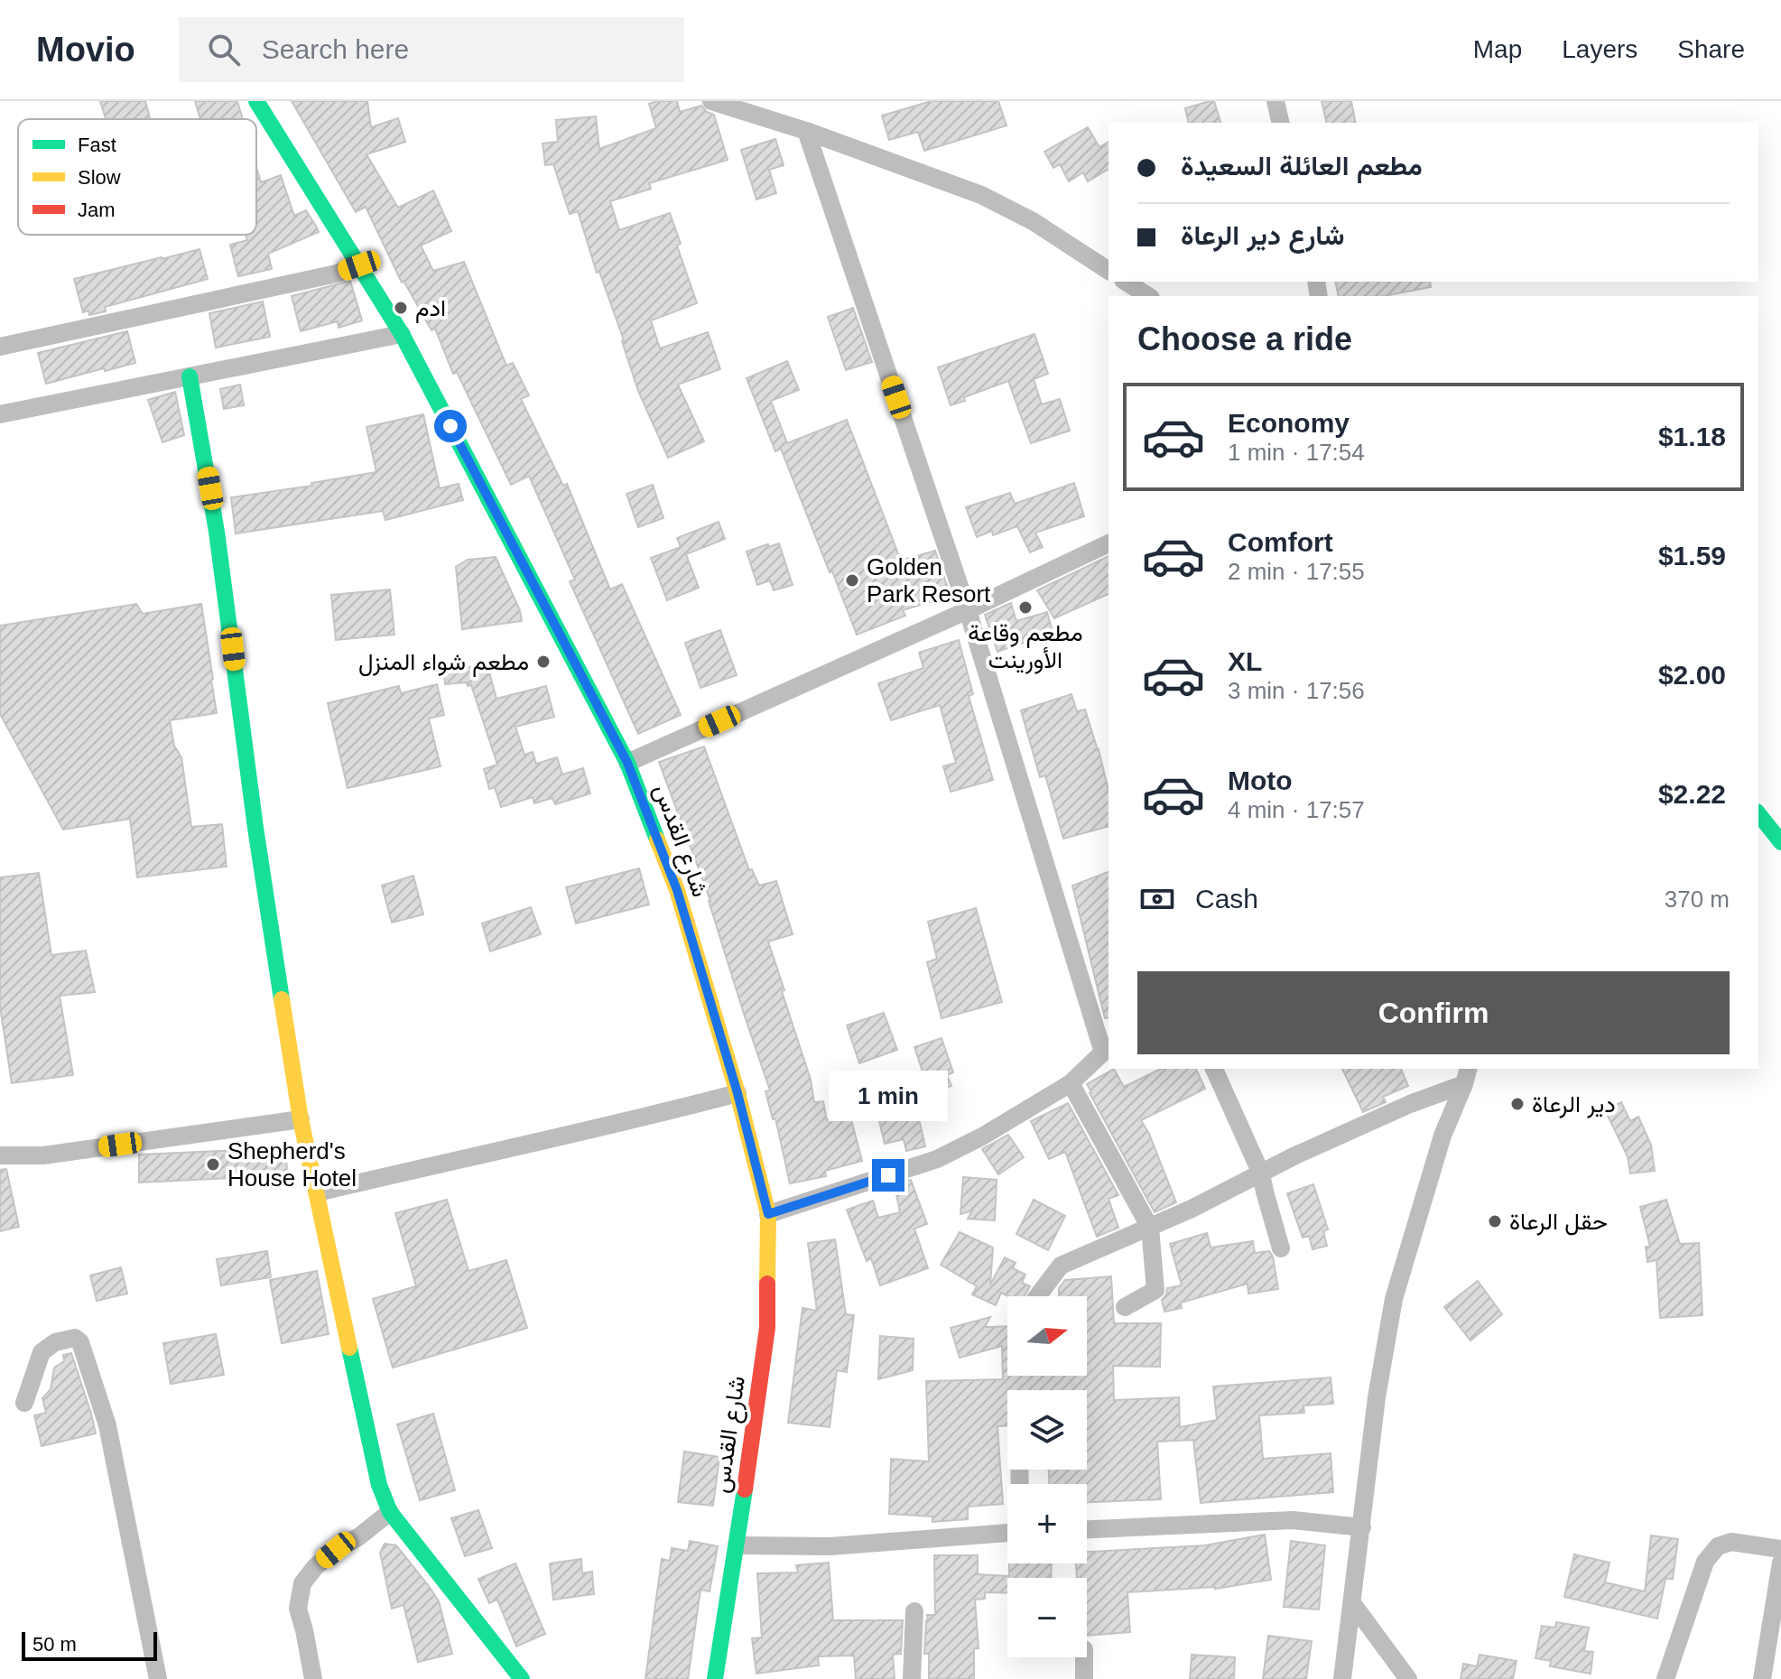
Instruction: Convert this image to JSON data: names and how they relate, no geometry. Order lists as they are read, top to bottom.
{
  "streets": {
    "main road": ["شارع القدس"]
  },
  "places": [
    "ادم",
    "Golden Park Resort",
    "مطعم وقاعة الأورينت",
    "مطعم شواء المنزل",
    "دير الرعاة",
    "Shepherd's House Hotel",
    "حقل الرعاة"
  ],
  "legend": ["Fast", "Slow", "Jam"],
  "scale_bar": "50 m",
  "north": "right",
  "page": {
    "header": "Movio",
    "search": "Search here",
    "nav": ["Map", "Layers", "Share"],
    "banner": ["مطعم العائلة السعيدة", "شارع دير الرعاة"],
    "heading": "Choose a ride",
    "list": [
      {
        "name": "Economy",
        "note": "1 min · 17:54",
        "value": "$1.18"
      },
      {
        "name": "Comfort",
        "note": "2 min · 17:55",
        "value": "$1.59"
      },
      {
        "name": "XL",
        "note": "3 min · 17:56",
        "value": "$2.00"
      },
      {
        "name": "Moto",
        "note": "4 min · 17:57",
        "value": "$2.22"
      }
    ],
    "pay": ["Cash", "370 m"],
    "buttons": "Confirm",
    "bubble": "1 min",
    "map_buttons": ["+", "−"],
    "scale": "50 m"
  }
}
